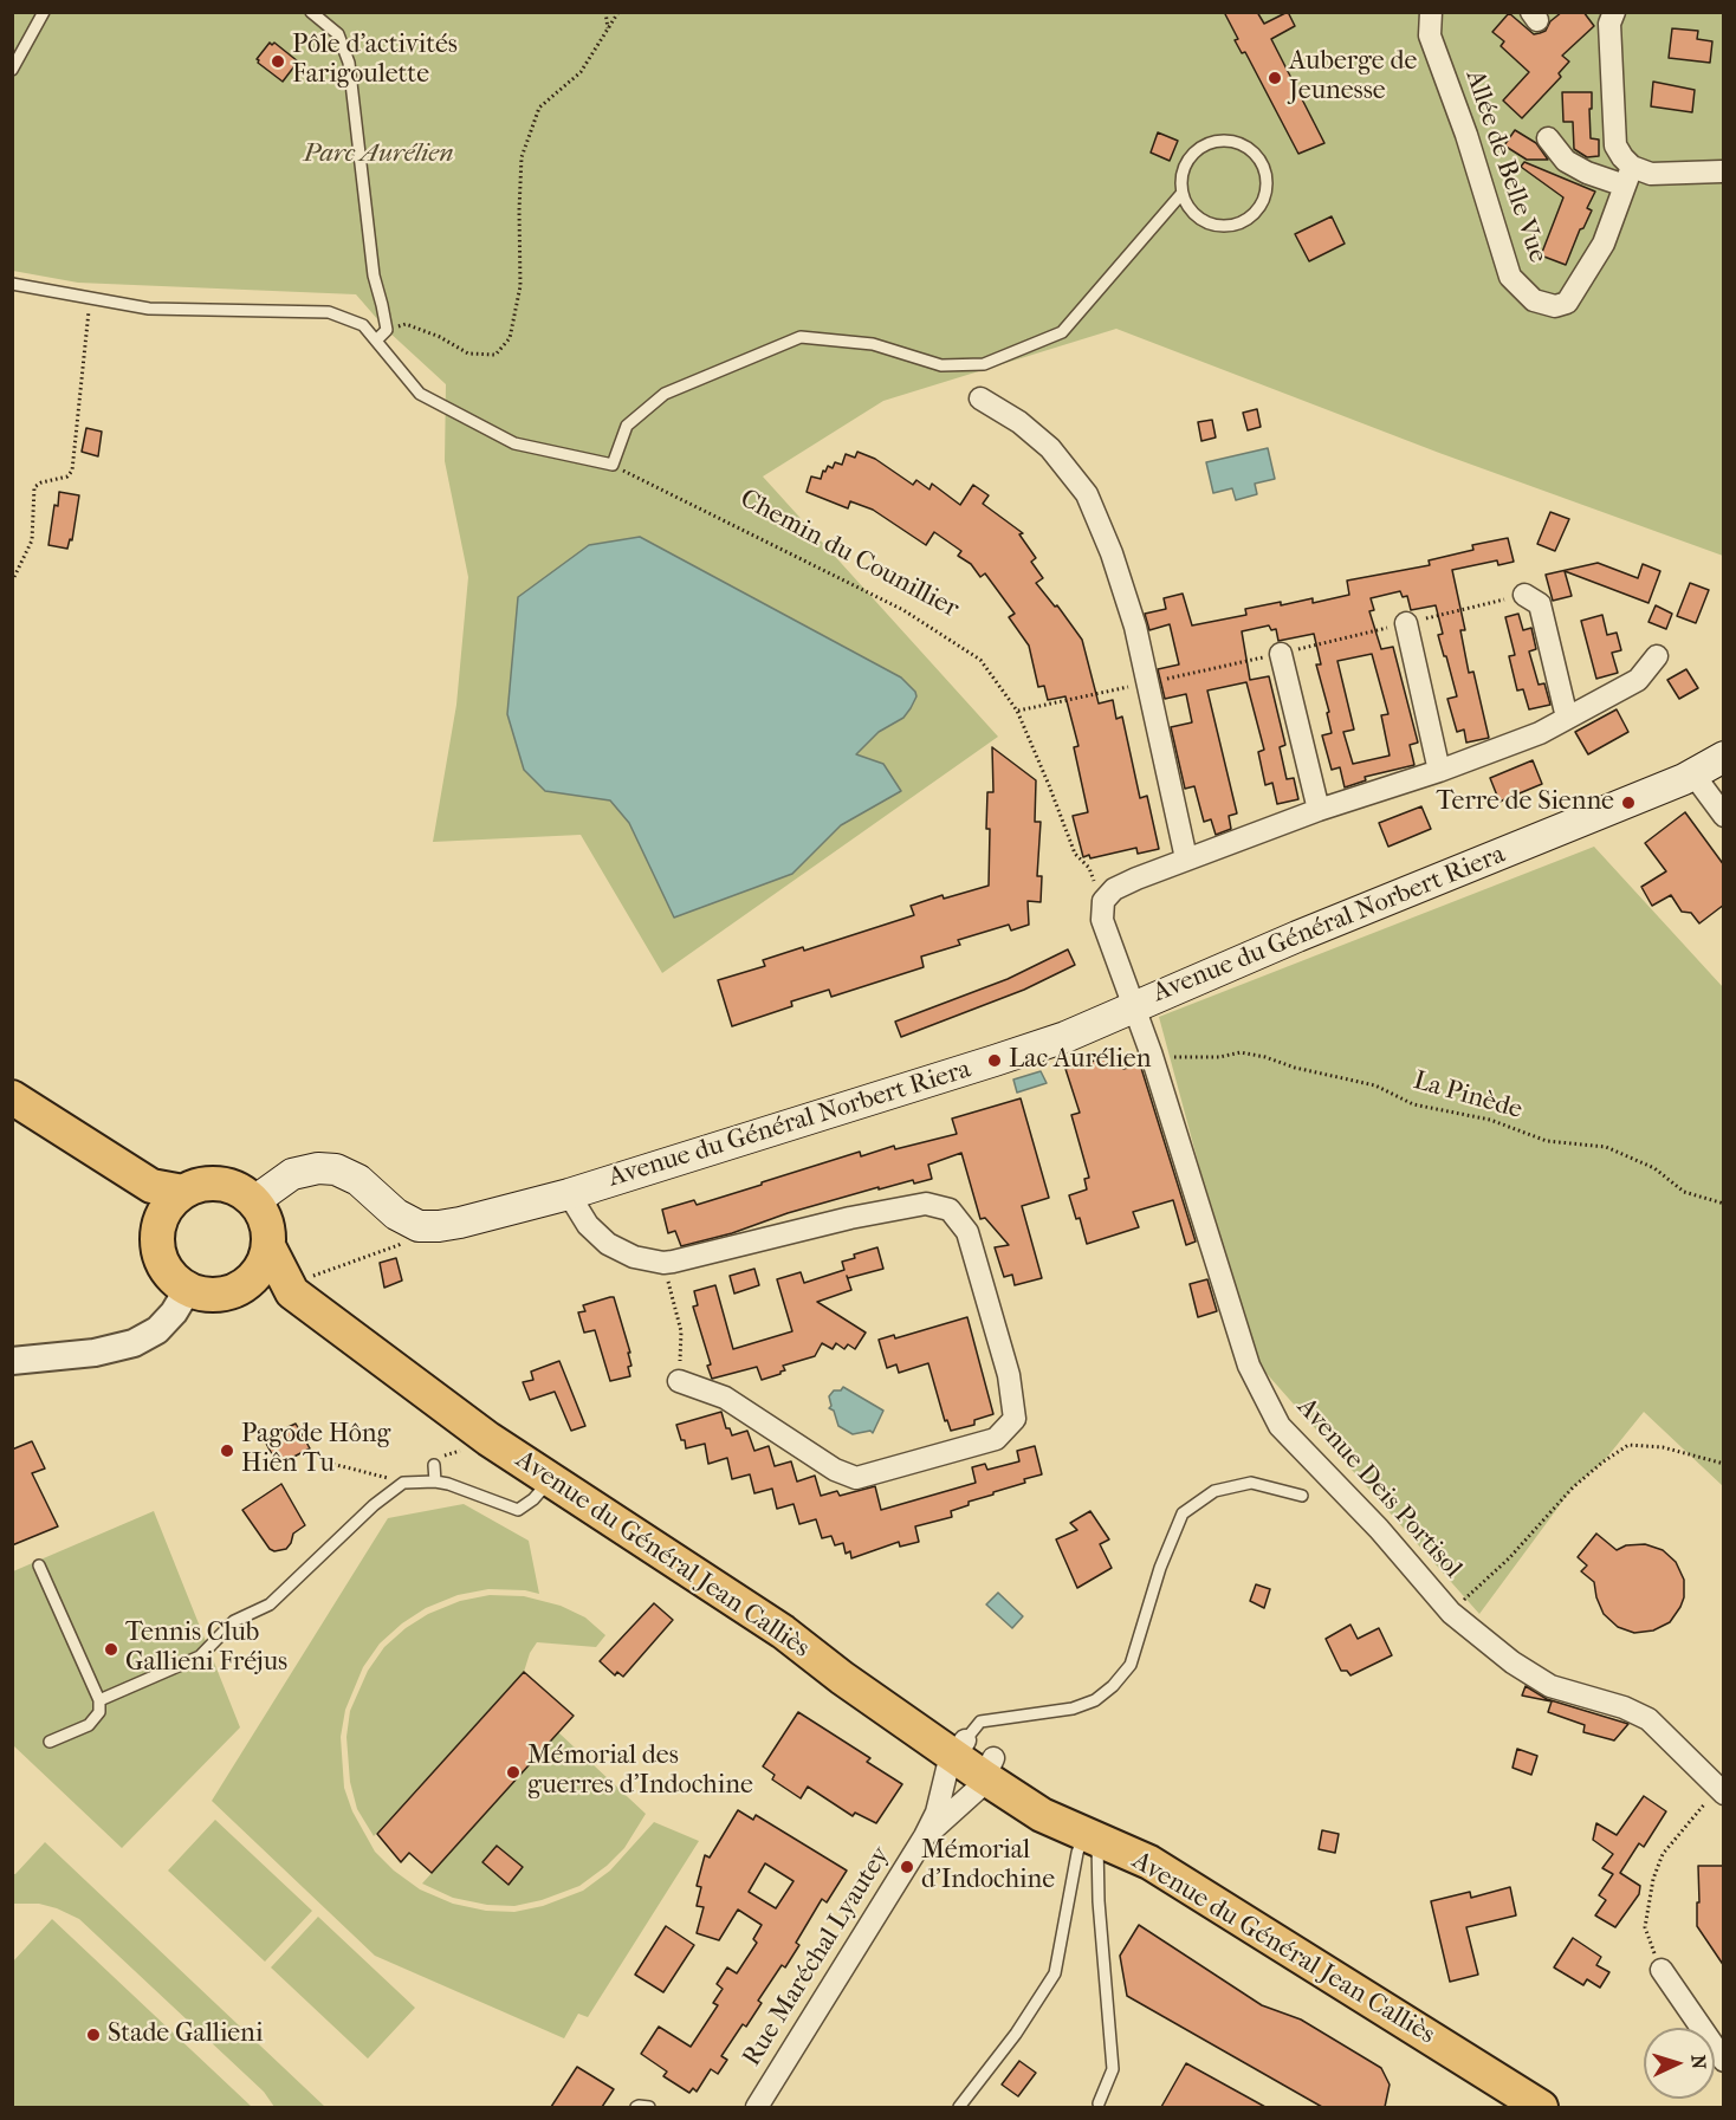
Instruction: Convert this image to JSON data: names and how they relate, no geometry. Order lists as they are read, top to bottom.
{
  "streets": {
    "main road": ["Avenue du Général Norbert Riera", "Avenue du Général Jean Calliès"],
    "street": ["Allée de Belle Vue", "Avenue Deis Portisol", "Rue Maréchal Lyautey"],
    "path": ["Chemin du Counillier", "La Pinède"]
  },
  "crossings": [
    ["Avenue du Général Norbert Riera", "Avenue Deis Portisol"],
    ["La Pinède", "Avenue Deis Portisol"]
  ],
  "parks": ["Parc Aurélien"],
  "places": [
    "Pôle d'activités Farigoulette",
    "Auberge de Jeunesse",
    "Terre de Sienne",
    "Lac Aurélien",
    "Pagode Hông Hiên Tu",
    "Tennis Club Gallieni Fréjus",
    "Mémorial des guerres d'Indochine",
    "Mémorial d'Indochine",
    "Stade Gallieni"
  ],
  "north": "right"
}
